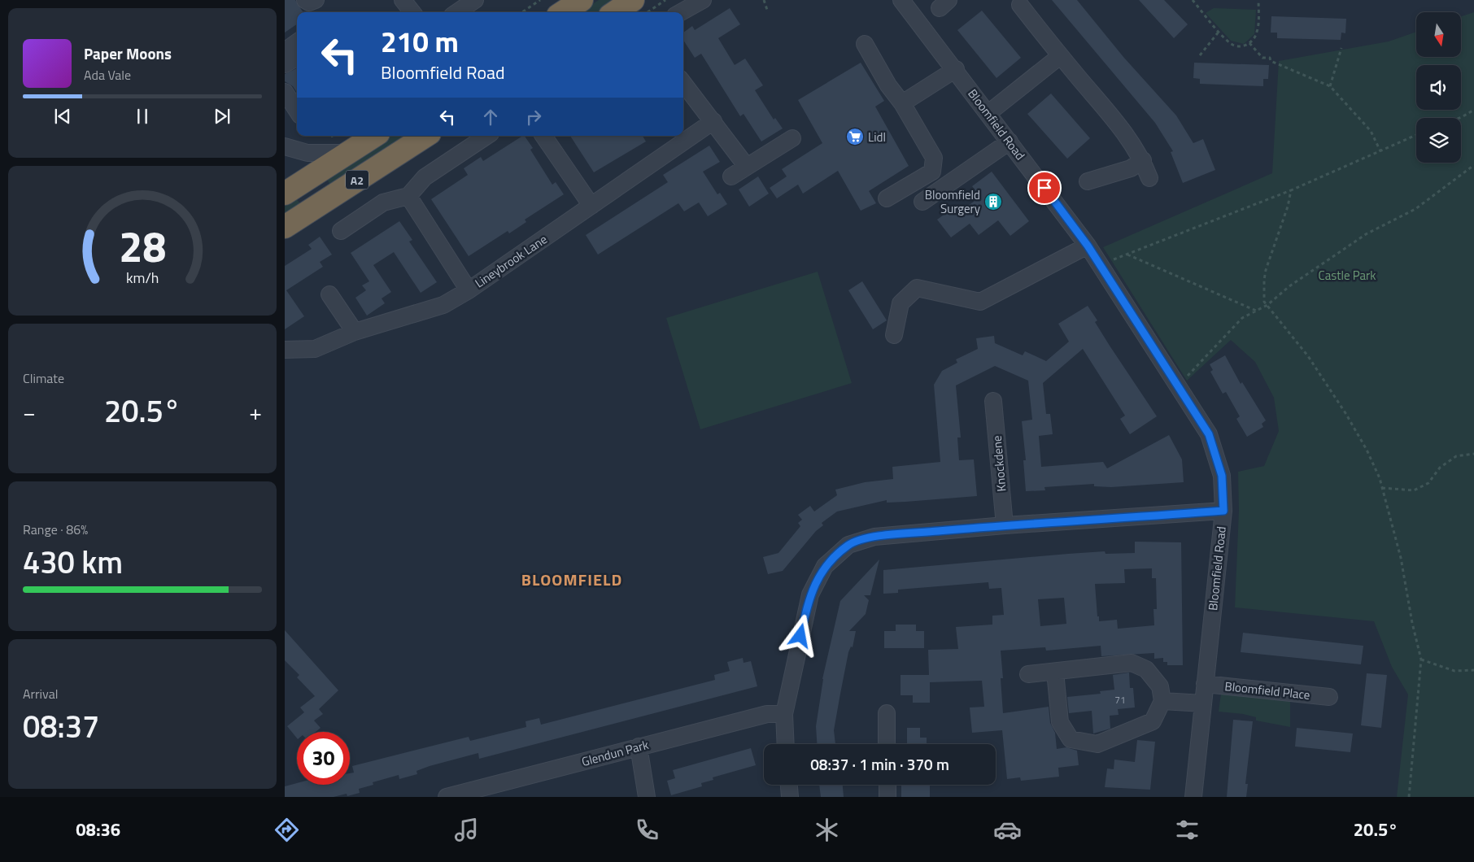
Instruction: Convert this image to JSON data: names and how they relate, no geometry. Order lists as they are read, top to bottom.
{
  "streets": {
    "highway": ["A2"],
    "street": [
      "Bloomfield Road",
      "Lineybrook Lane",
      "Knockdene",
      "Bloomfield Place",
      "Glendun Park"
    ]
  },
  "crossings": [
    ["Bloomfield Road", "Bloomfield Place"]
  ],
  "districts": ["BLOOMFIELD"],
  "parks": ["Castle Park"],
  "places": {
    "supermarket": ["Lidl"],
    "building": ["Bloomfield Surgery"]
  },
  "house_numbers": ["71"],
  "north": "bottom",
  "page": {
    "turn": ["210 m", "Bloomfield Road"],
    "song": ["Paper Moons", "Ada Vale"],
    "tile": [
      "Climate",
      ["Range · 86%", "430 km"],
      ["Arrival", "08:37"]
    ],
    "heat": ["−", "20.5°", "+"],
    "limit": "30",
    "trip": "08:37 · 1 min · 370 m",
    "tabs": ["08:36", "20.5°"],
    "gauge": ["28", "km/h"]
  }
}
